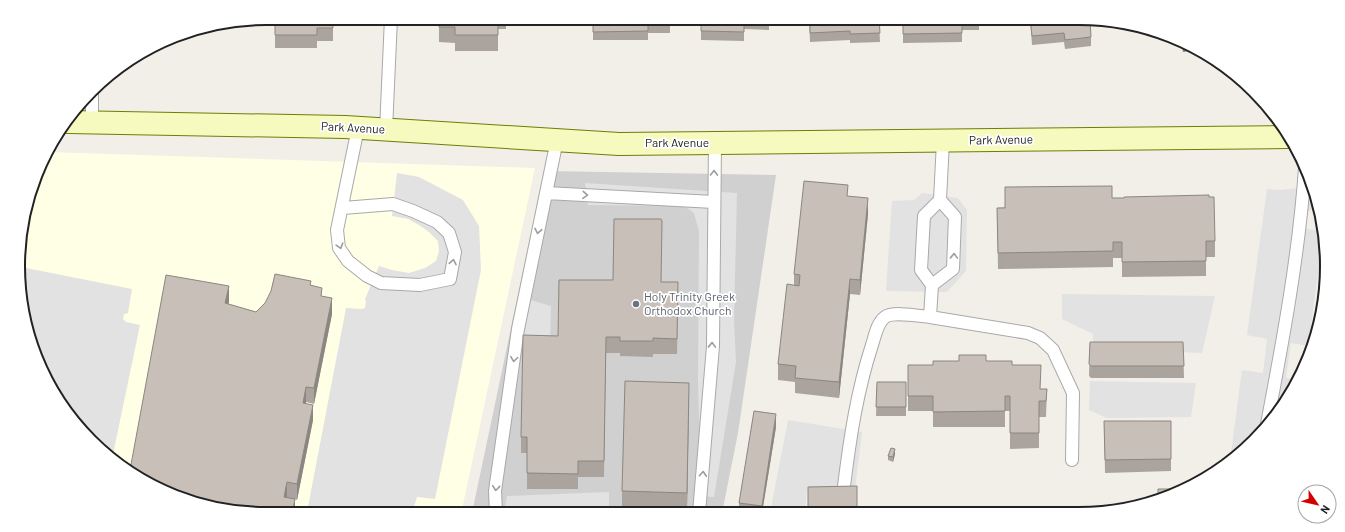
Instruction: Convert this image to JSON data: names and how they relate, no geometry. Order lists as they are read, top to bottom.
{
  "streets": {
    "main road": ["Park Avenue"]
  },
  "places": ["Holy Trinity Greek Orthodox Church"],
  "north": "bottom right"
}
